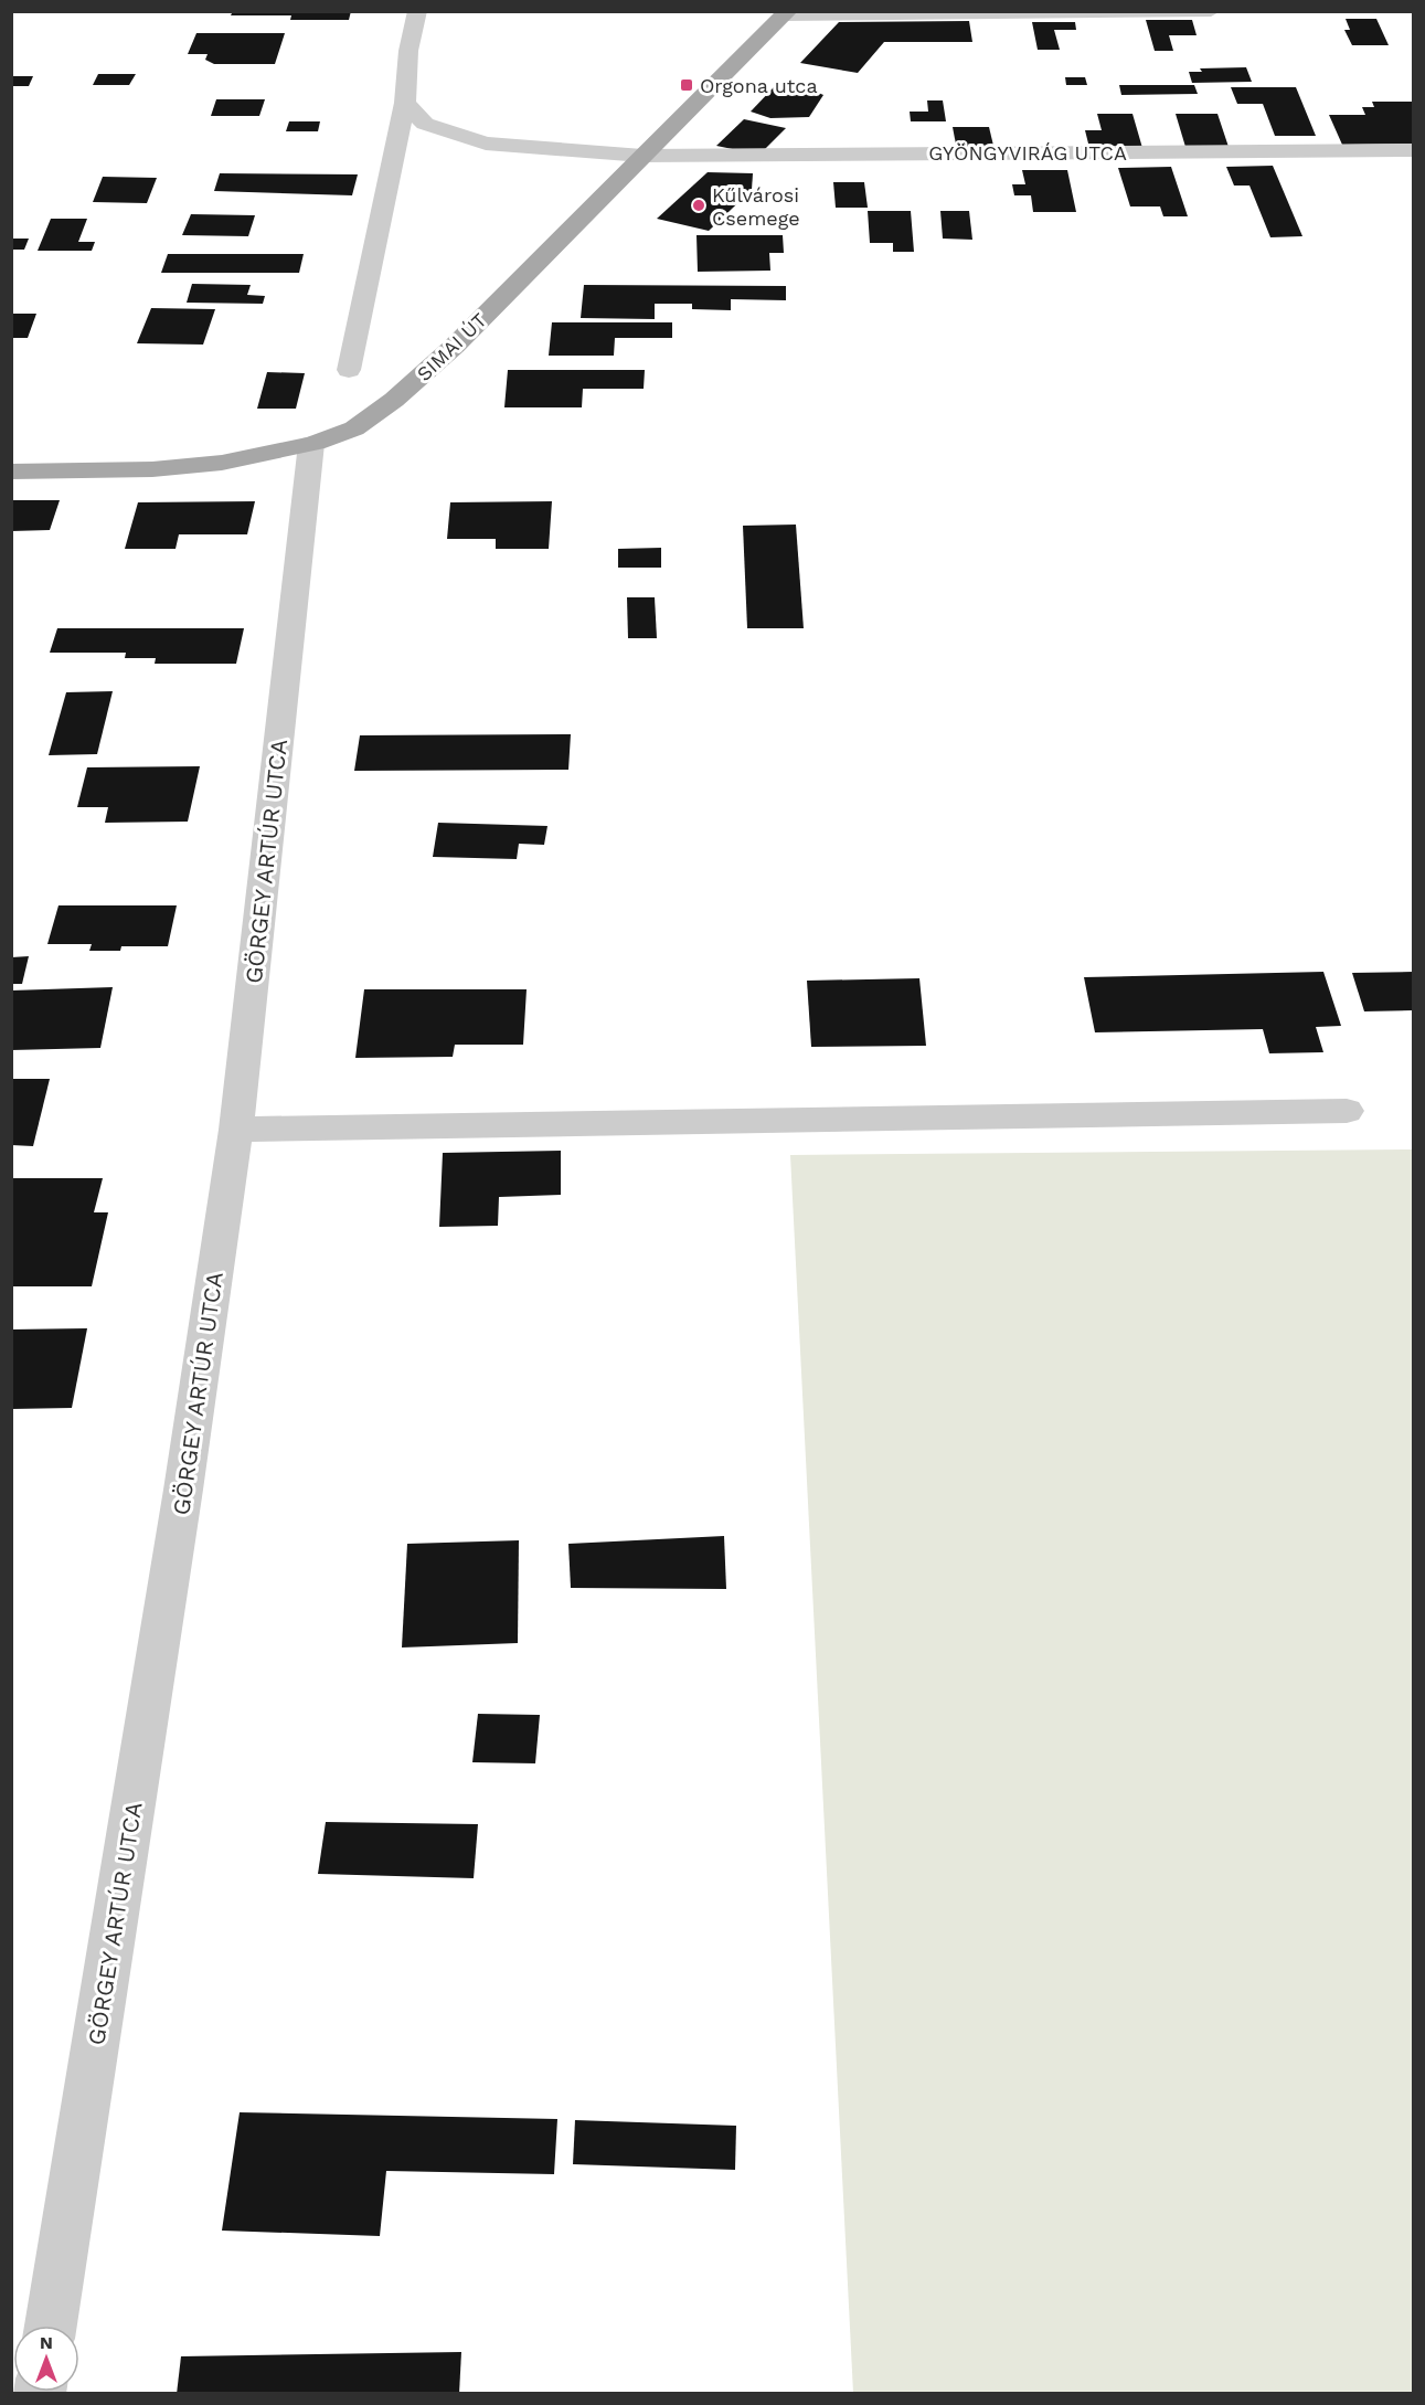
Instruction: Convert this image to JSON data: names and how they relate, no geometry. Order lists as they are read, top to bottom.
{
  "streets": {
    "main road": ["SIMAI ÚT"],
    "street": ["GYÖNGYVIRÁG UTCA", "GÖRGEY ARTÚR UTCA"]
  },
  "crossings": [
    ["GYÖNGYVIRÁG UTCA", "SIMAI ÚT"],
    ["SIMAI ÚT", "GÖRGEY ARTÚR UTCA"]
  ],
  "places": {
    "transit": ["Orgona utca"],
    "other": ["Kűlvárosi Csemege"]
  },
  "north": "top"
}
